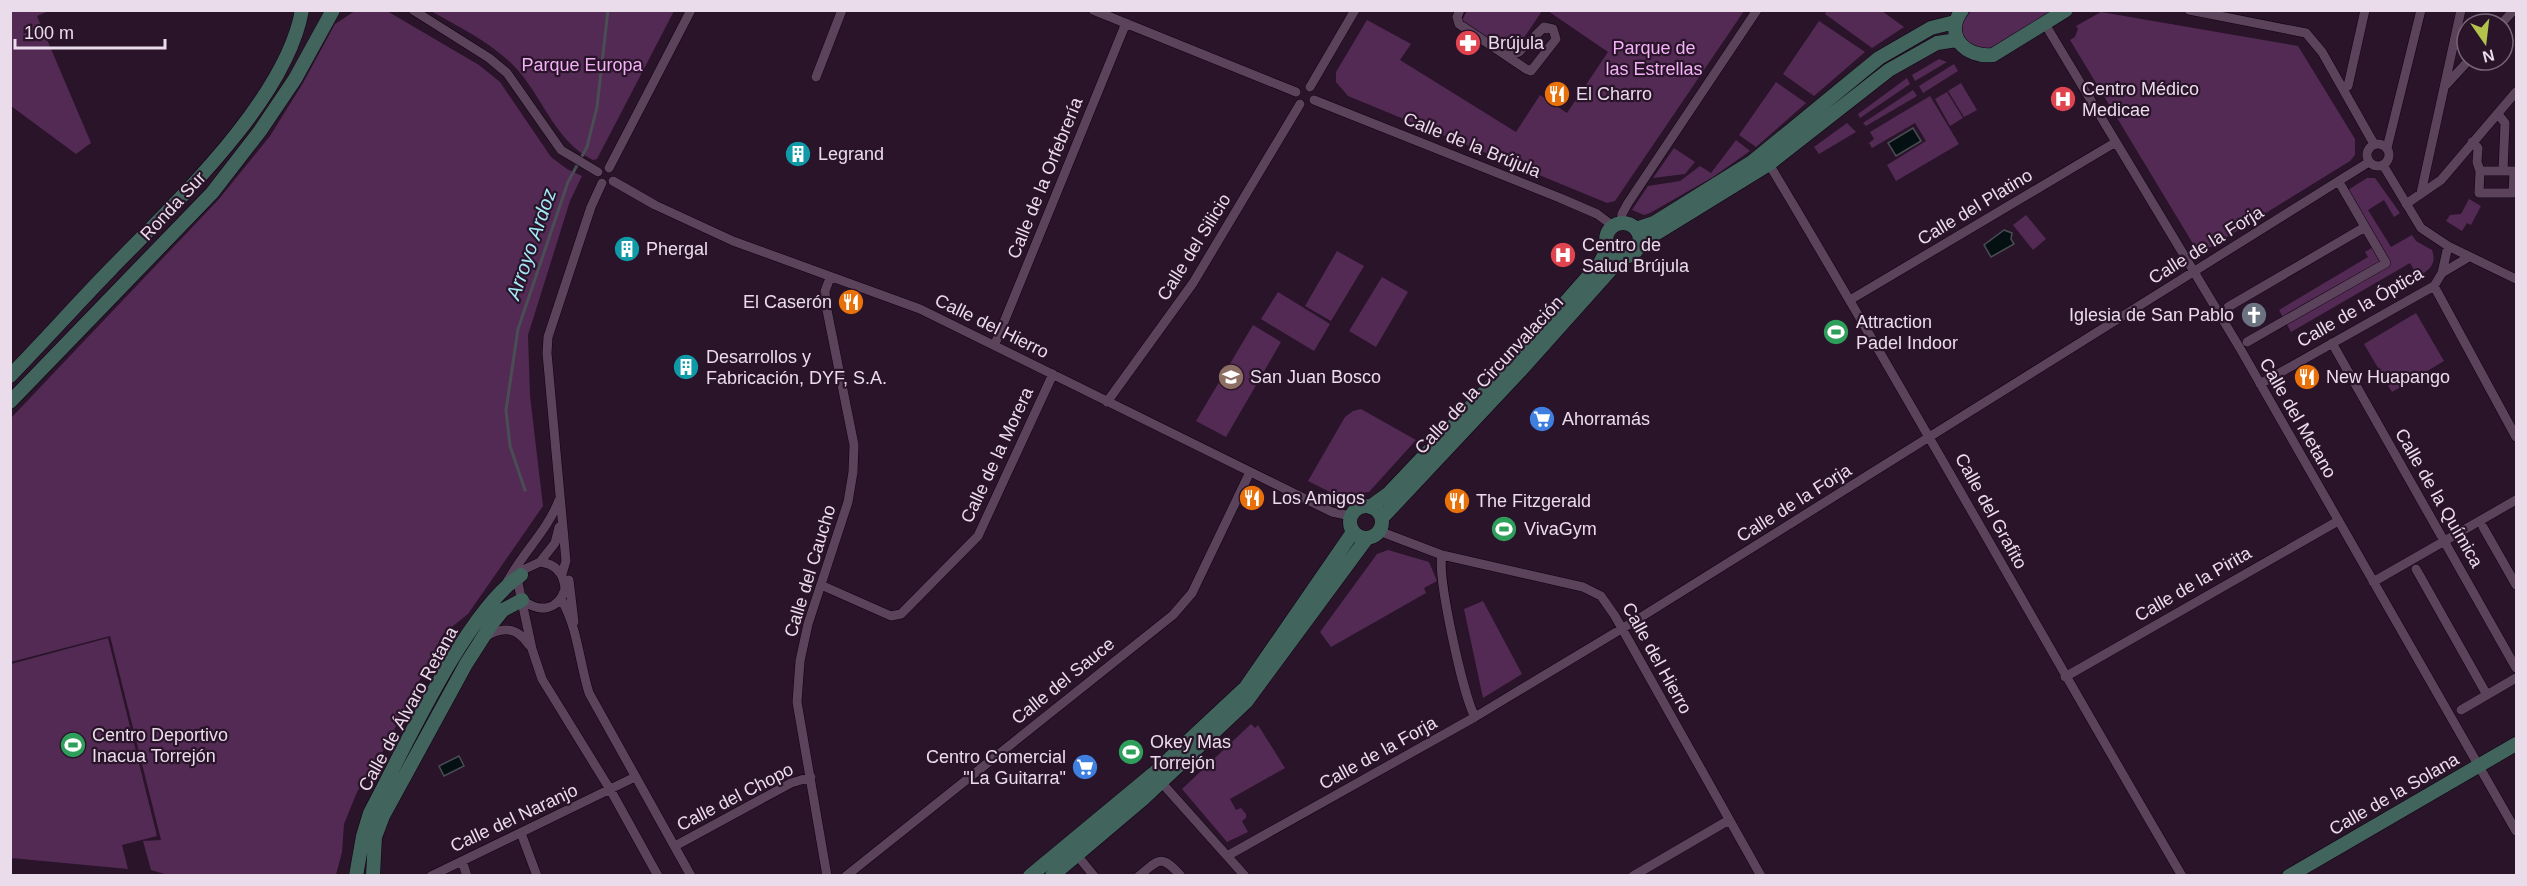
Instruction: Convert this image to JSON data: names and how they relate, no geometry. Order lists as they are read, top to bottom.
{
  "streets": {
    "street": [
      "Calle de la Brújula",
      "Calle de la Orfebrería",
      "Ronda Sur",
      "Calle del Platino",
      "Calle de la Forja",
      "Calle del Silicio",
      "Calle de la Óptica",
      "Calle del Hierro",
      "Calle de la Circunvalación",
      "Calle del Metano",
      "Calle de la Morera",
      "Calle de la Química",
      "Calle del Grafito",
      "Calle del Caucho",
      "Calle de la Pirita",
      "Calle del Sauce",
      "Calle de Álvaro Retana",
      "Calle de la Solana",
      "Calle del Chopo",
      "Calle del Naranjo"
    ]
  },
  "crossings": [
    ["Calle de la Brújula", "Calle del Silicio"],
    ["Calle de la Brújula", "Calle de la Circunvalación"],
    ["Calle de la Orfebrería", "Calle del Hierro"],
    ["Calle del Platino", "Calle del Metano"],
    ["Calle del Platino", "Calle del Grafito"],
    ["Calle de la Forja", "Calle del Hierro"],
    ["Calle de la Forja", "Calle del Metano"],
    ["Calle de la Forja", "Calle del Grafito"],
    ["Calle del Silicio", "Calle del Hierro"],
    ["Calle de la Óptica", "Calle del Metano"],
    ["Calle de la Óptica", "Calle de la Química"],
    ["Calle del Hierro", "Calle de la Circunvalación"],
    ["Calle del Hierro", "Calle de la Morera"],
    ["Calle del Hierro", "Calle del Caucho"],
    ["Calle del Hierro", "Calle del Sauce"],
    ["Calle del Metano", "Calle de la Pirita"],
    ["Calle del Metano", "Calle de la Solana"],
    ["Calle de la Morera", "Calle del Caucho"],
    ["Calle del Grafito", "Calle de la Pirita"],
    ["Calle del Caucho", "Calle del Chopo"]
  ],
  "water": ["Arroyo Ardoz"],
  "parks": ["Parque de las Estrellas", "Parque Europa"],
  "places": {
    "pharmacy": ["Brújula"],
    "restaurant": [
      "El Charro",
      "El Caserón",
      "New Huapango",
      "Los Amigos",
      "The Fitzgerald"
    ],
    "hospital": ["Centro Médico Medicae", "Centro de Salud Brújula"],
    "building": ["Legrand", "Phergal", "Desarrollos y Fabricación, DYF, S.A."],
    "church": ["Iglesia de San Pablo"],
    "sports": [
      "Attraction Padel Indoor",
      "VivaGym",
      "Centro Deportivo Inacua Torrejón",
      "Okey Mas Torrejón"
    ],
    "school or university": ["San Juan Bosco"],
    "supermarket": ["Ahorramás", "Centro Comercial \"La Guitarra\""]
  },
  "scale_bar": "100 m",
  "north": "bottom"
}
